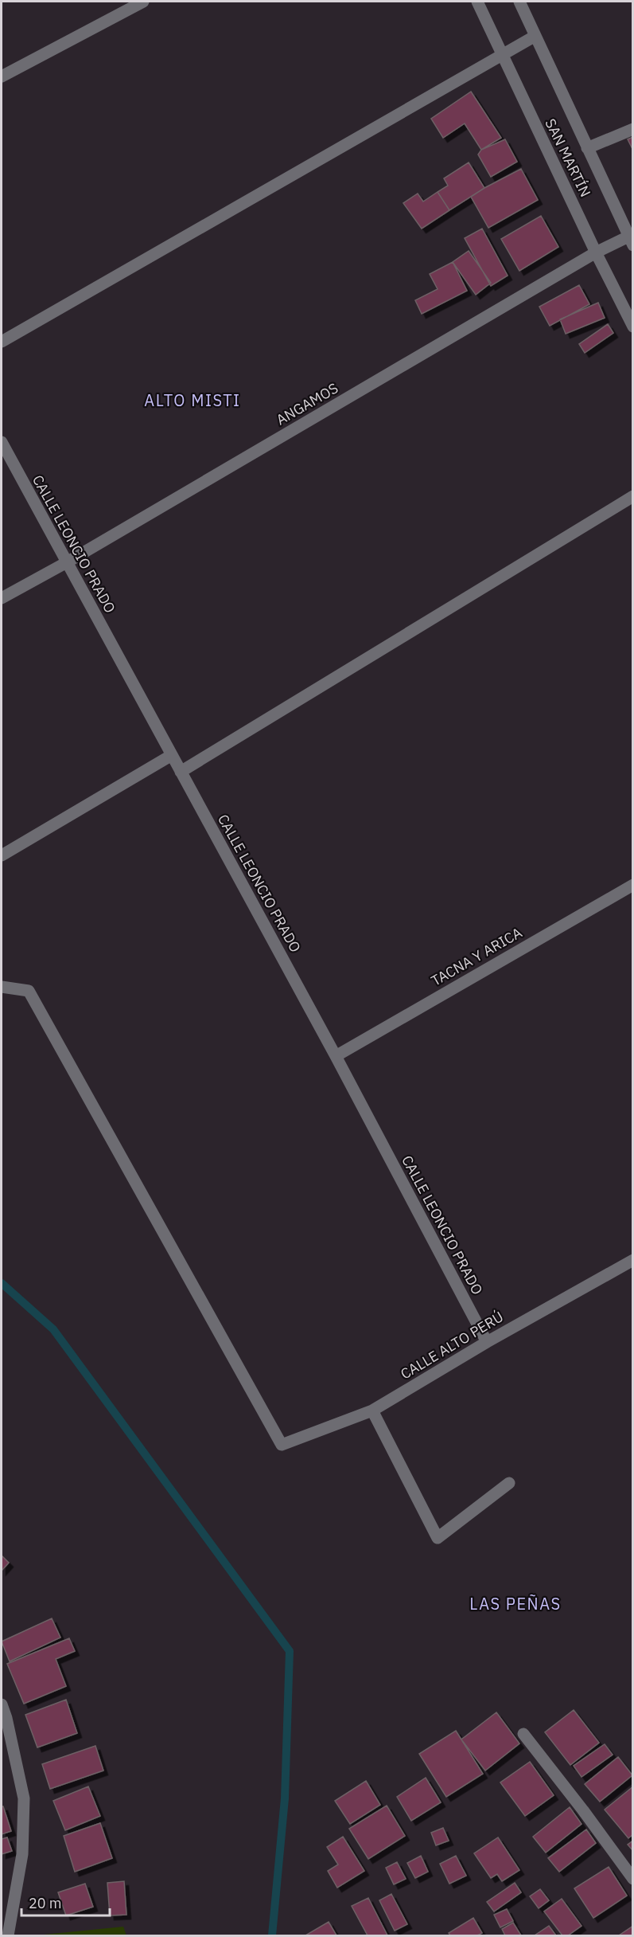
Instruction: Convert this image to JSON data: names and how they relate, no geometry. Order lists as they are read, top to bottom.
{
  "streets": {
    "street": [
      "SAN MARTÍN",
      "ANGAMOS",
      "CALLE LEONCIO PRADO",
      "TACNA Y ARICA",
      "CALLE ALTO PERÚ"
    ]
  },
  "crossings": [
    ["SAN MARTÍN", "ANGAMOS"],
    ["ANGAMOS", "CALLE LEONCIO PRADO"],
    ["CALLE LEONCIO PRADO", "TACNA Y ARICA"],
    ["CALLE LEONCIO PRADO", "CALLE ALTO PERÚ"]
  ],
  "districts": ["ALTO MISTI", "LAS PEÑAS"],
  "scale_bar": "20 m"
}
